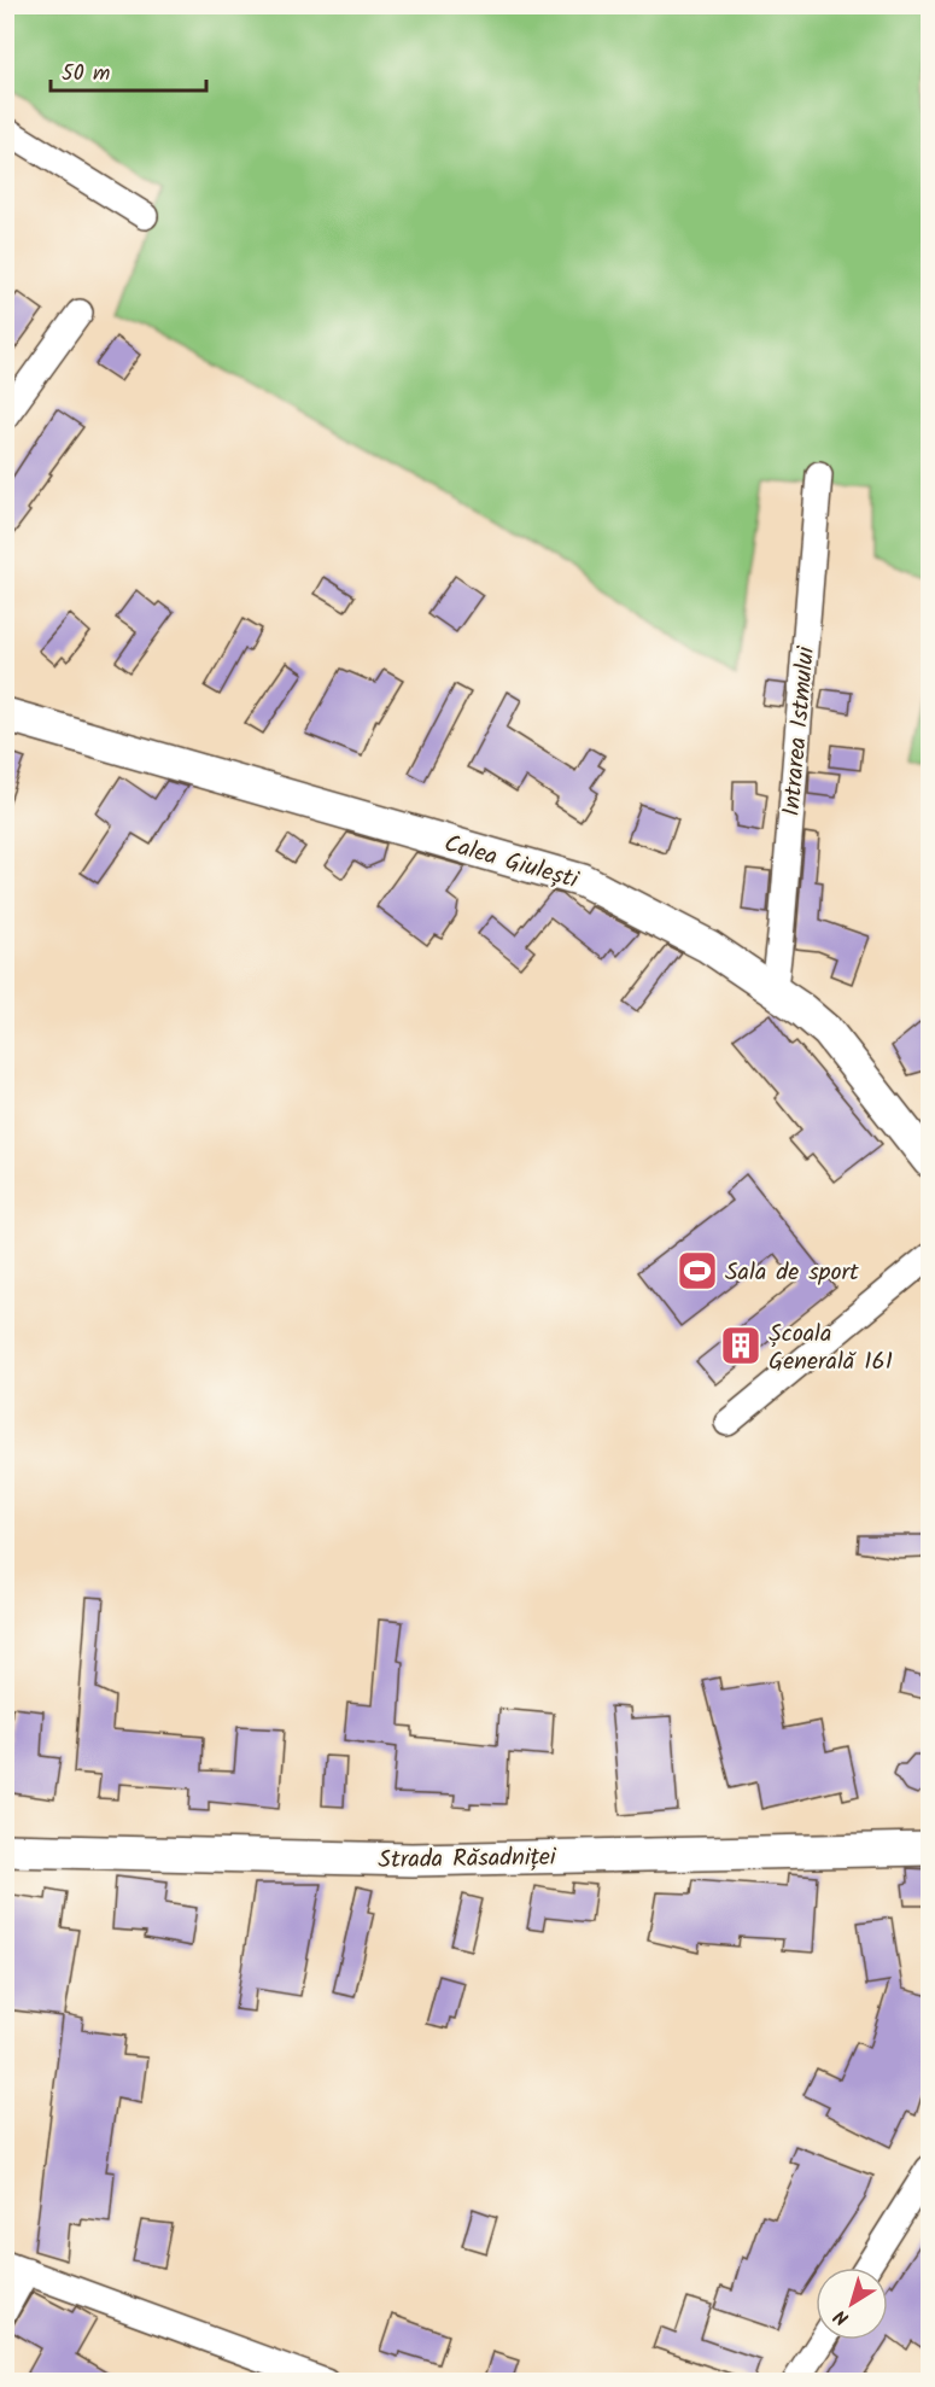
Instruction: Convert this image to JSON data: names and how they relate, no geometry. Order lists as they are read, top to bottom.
{
  "streets": {
    "main road": ["Calea Giulești", "Strada Răsadniței"],
    "street": ["Intrarea Istmului"]
  },
  "crossings": [
    ["Intrarea Istmului", "Calea Giulești"]
  ],
  "places": {
    "sports": ["Sala de sport"],
    "building": ["Școala Generală 161"]
  },
  "scale_bar": "50 m",
  "north": "bottom left"
}
